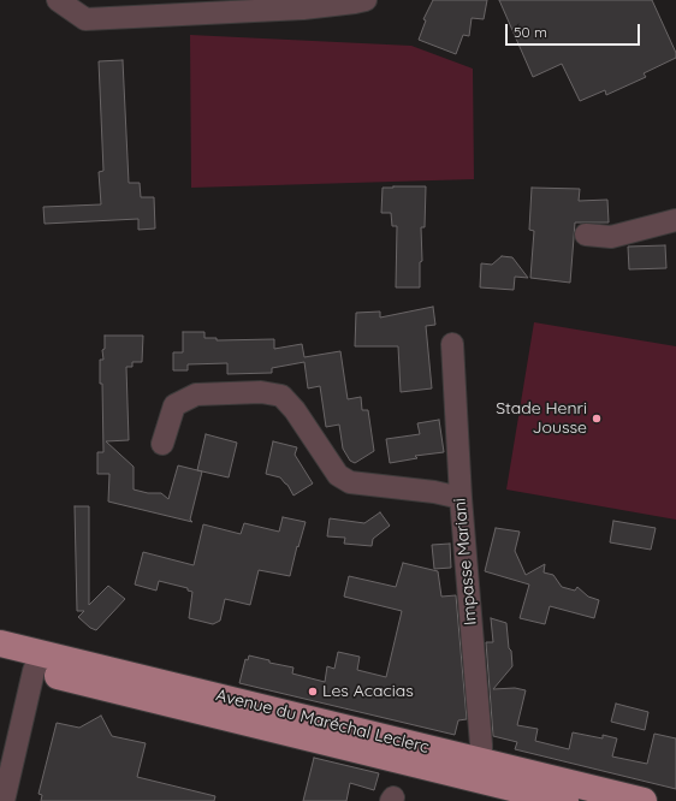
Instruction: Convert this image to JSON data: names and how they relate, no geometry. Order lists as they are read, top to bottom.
{
  "streets": {
    "main road": ["Avenue du Maréchal Leclerc"],
    "street": ["Impasse Mariani"]
  },
  "crossings": [
    ["Impasse Mariani", "Avenue du Maréchal Leclerc"]
  ],
  "places": ["Stade Henri Jousse", "Les Acacias"],
  "scale_bar": "50 m"
}
